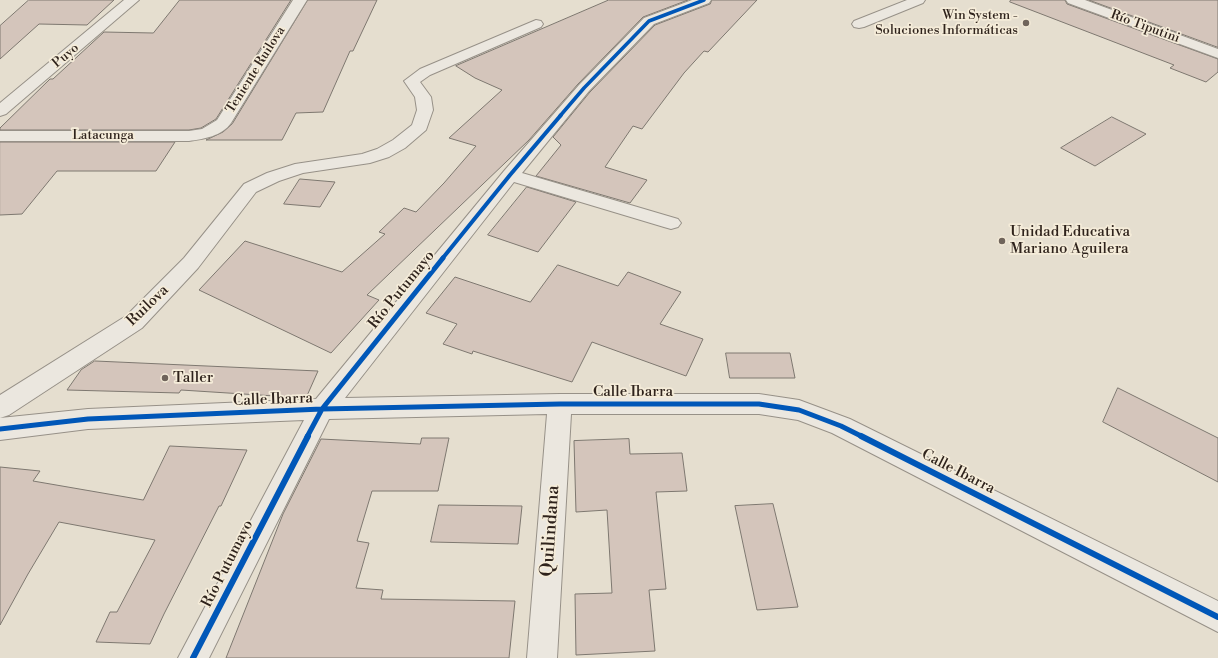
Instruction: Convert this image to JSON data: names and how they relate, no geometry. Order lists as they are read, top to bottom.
{
  "streets": {
    "street": [
      "Río Tiputini",
      "Puyo",
      "Teniente Ruilova",
      "Latacunga",
      "Río Putumayo",
      "Ruilova",
      "Calle Ibarra",
      "Quilindana"
    ]
  },
  "crossings": [
    ["Teniente Ruilova", "Latacunga"],
    ["Río Putumayo", "Calle Ibarra"],
    ["Calle Ibarra", "Quilindana"]
  ],
  "places": ["Win System - Soluciones Informáticas", "Unidad Educativa Mariano Aguilera", "Taller"]
}
